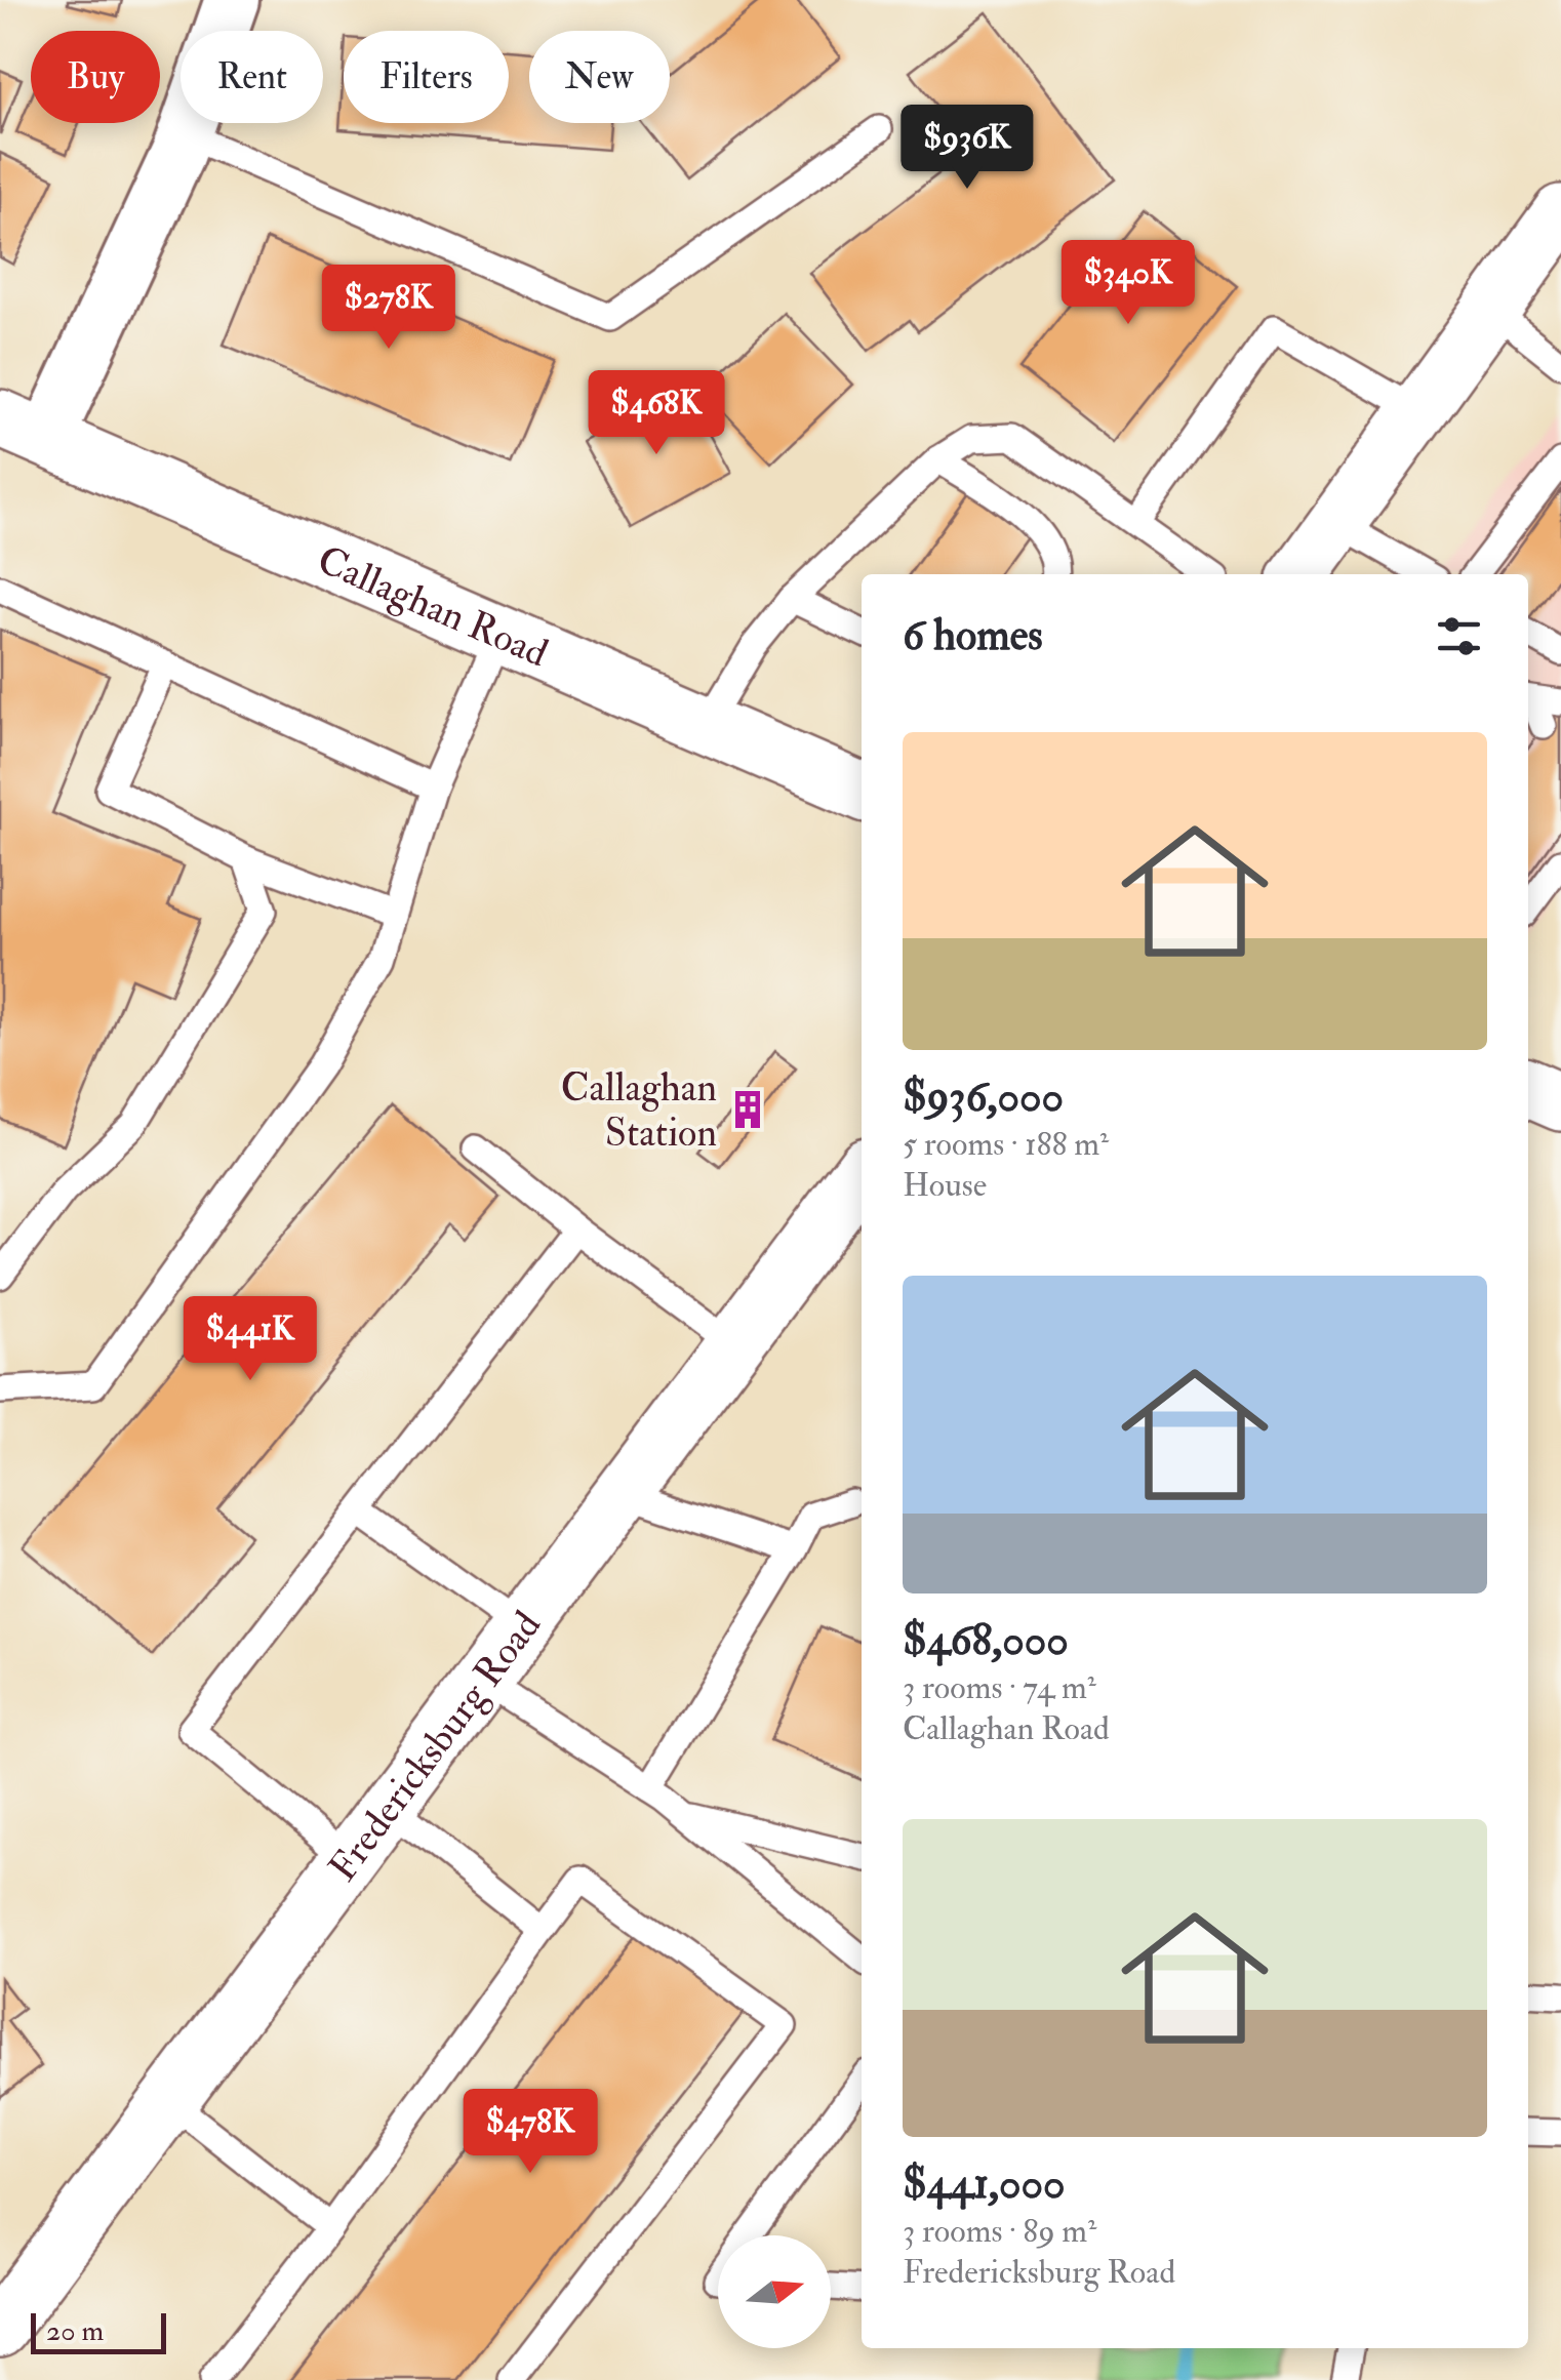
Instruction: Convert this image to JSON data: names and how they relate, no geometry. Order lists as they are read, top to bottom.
{
  "streets": {
    "main road": ["Callaghan Road", "Fredericksburg Road"]
  },
  "places": {
    "building": ["Callaghan Station"]
  },
  "scale_bar": "20 m",
  "north": "right",
  "page": {
    "chip": [
      "Buy",
      "Rent",
      "Filters",
      "New"
    ],
    "price": [
      "$936K",
      "$340K",
      "$278K",
      "$468K",
      "$441K",
      "$478K"
    ],
    "heading": "6 homes",
    "list": [
      {
        "name": "$936,000",
        "note": "5 rooms · 188 m² · House"
      },
      {
        "name": "$468,000",
        "note": "3 rooms · 74 m² · Callaghan Road"
      },
      {
        "name": "$441,000",
        "note": "3 rooms · 89 m² · Fredericksburg Road"
      }
    ],
    "scale": "20 m"
  }
}
